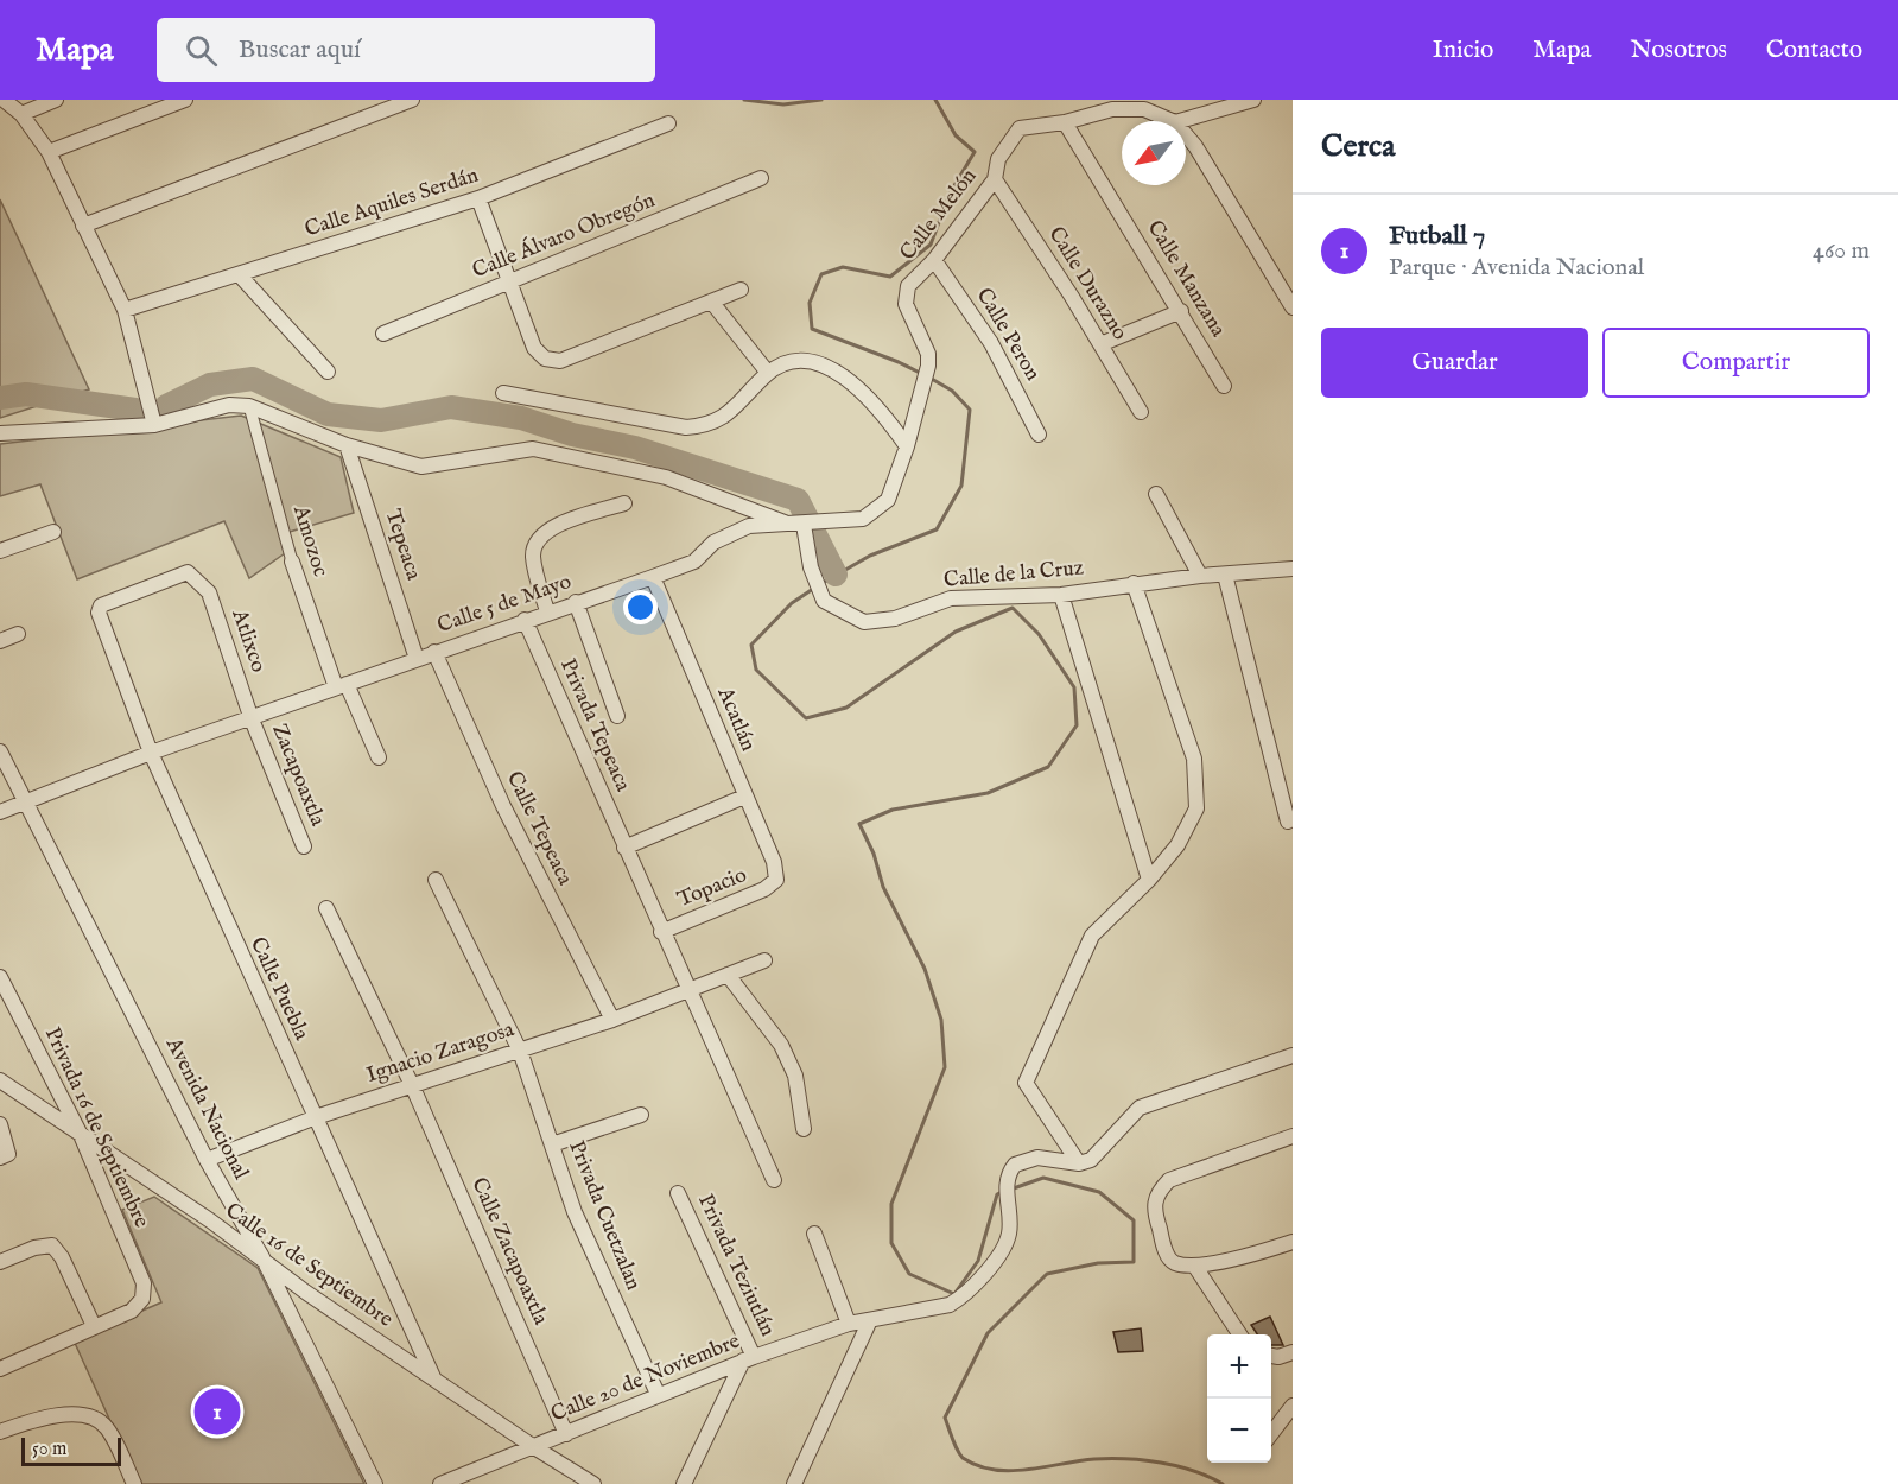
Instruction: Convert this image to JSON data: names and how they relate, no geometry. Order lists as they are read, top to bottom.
{
  "streets": {
    "street": [
      "Calle Aquiles Serdán",
      "Calle Melón",
      "Calle Álvaro Obregón",
      "Calle Manzana",
      "Calle Durazno",
      "Calle Peron",
      "Amozoc",
      "Tepeaca",
      "Calle de la Cruz",
      "Calle 5 de Mayo",
      "Atlixco",
      "Acatlán",
      "Privada Tepeaca",
      "Zacapoaxtla",
      "Calle Tepeaca",
      "Topacio",
      "Calle Puebla",
      "Ignacio Zaragosa",
      "Avenida Nacional",
      "Privada 16 de Septiembre",
      "Privada Cuetzalan",
      "Calle Zacapoaxtla",
      "Calle 16 de Septiembre",
      "Privada Teziutlán",
      "Calle 20 de Noviembre"
    ]
  },
  "crossings": [
    ["Calle Melón", "Calle Manzana"],
    ["Calle Melón", "Calle Durazno"],
    ["Calle Melón", "Calle Peron"],
    ["Calle Melón", "Calle 5 de Mayo"],
    ["Amozoc", "Calle 5 de Mayo"],
    ["Tepeaca", "Calle 5 de Mayo"],
    ["Calle de la Cruz", "Calle 5 de Mayo"],
    ["Calle 5 de Mayo", "Atlixco"],
    ["Calle 5 de Mayo", "Acatlán"],
    ["Calle 5 de Mayo", "Privada Tepeaca"],
    ["Calle 5 de Mayo", "Zacapoaxtla"],
    ["Calle 5 de Mayo", "Calle Tepeaca"],
    ["Calle 5 de Mayo", "Calle Puebla"],
    ["Calle 5 de Mayo", "Avenida Nacional"],
    ["Atlixco", "Zacapoaxtla"],
    ["Atlixco", "Calle Puebla"],
    ["Acatlán", "Topacio"],
    ["Calle Tepeaca", "Ignacio Zaragosa"],
    ["Calle Puebla", "Ignacio Zaragosa"],
    ["Calle Puebla", "Calle 16 de Septiembre"],
    ["Ignacio Zaragosa", "Avenida Nacional"],
    ["Ignacio Zaragosa", "Privada Cuetzalan"],
    ["Ignacio Zaragosa", "Calle Zacapoaxtla"],
    ["Avenida Nacional", "Calle 16 de Septiembre"],
    ["Privada 16 de Septiembre", "Calle 16 de Septiembre"],
    ["Privada Cuetzalan", "Calle 20 de Noviembre"],
    ["Calle Zacapoaxtla", "Calle 20 de Noviembre"],
    ["Calle 16 de Septiembre", "Calle 20 de Noviembre"],
    ["Privada Teziutlán", "Calle 20 de Noviembre"]
  ],
  "scale_bar": "50 m",
  "north": "bottom left",
  "page": {
    "header": "Mapa",
    "search": "Buscar aquí",
    "nav": [
      "Inicio",
      "Mapa",
      "Nosotros",
      "Contacto"
    ],
    "heading": "Cerca",
    "list": [
      {
        "mark": "1",
        "name": "Futball 7",
        "note": "Parque · Avenida Nacional",
        "value": "460 m"
      }
    ],
    "buttons": ["Guardar", "Compartir"],
    "map_buttons": ["+", "−"],
    "pins": "1",
    "scale": "50 m"
  }
}
